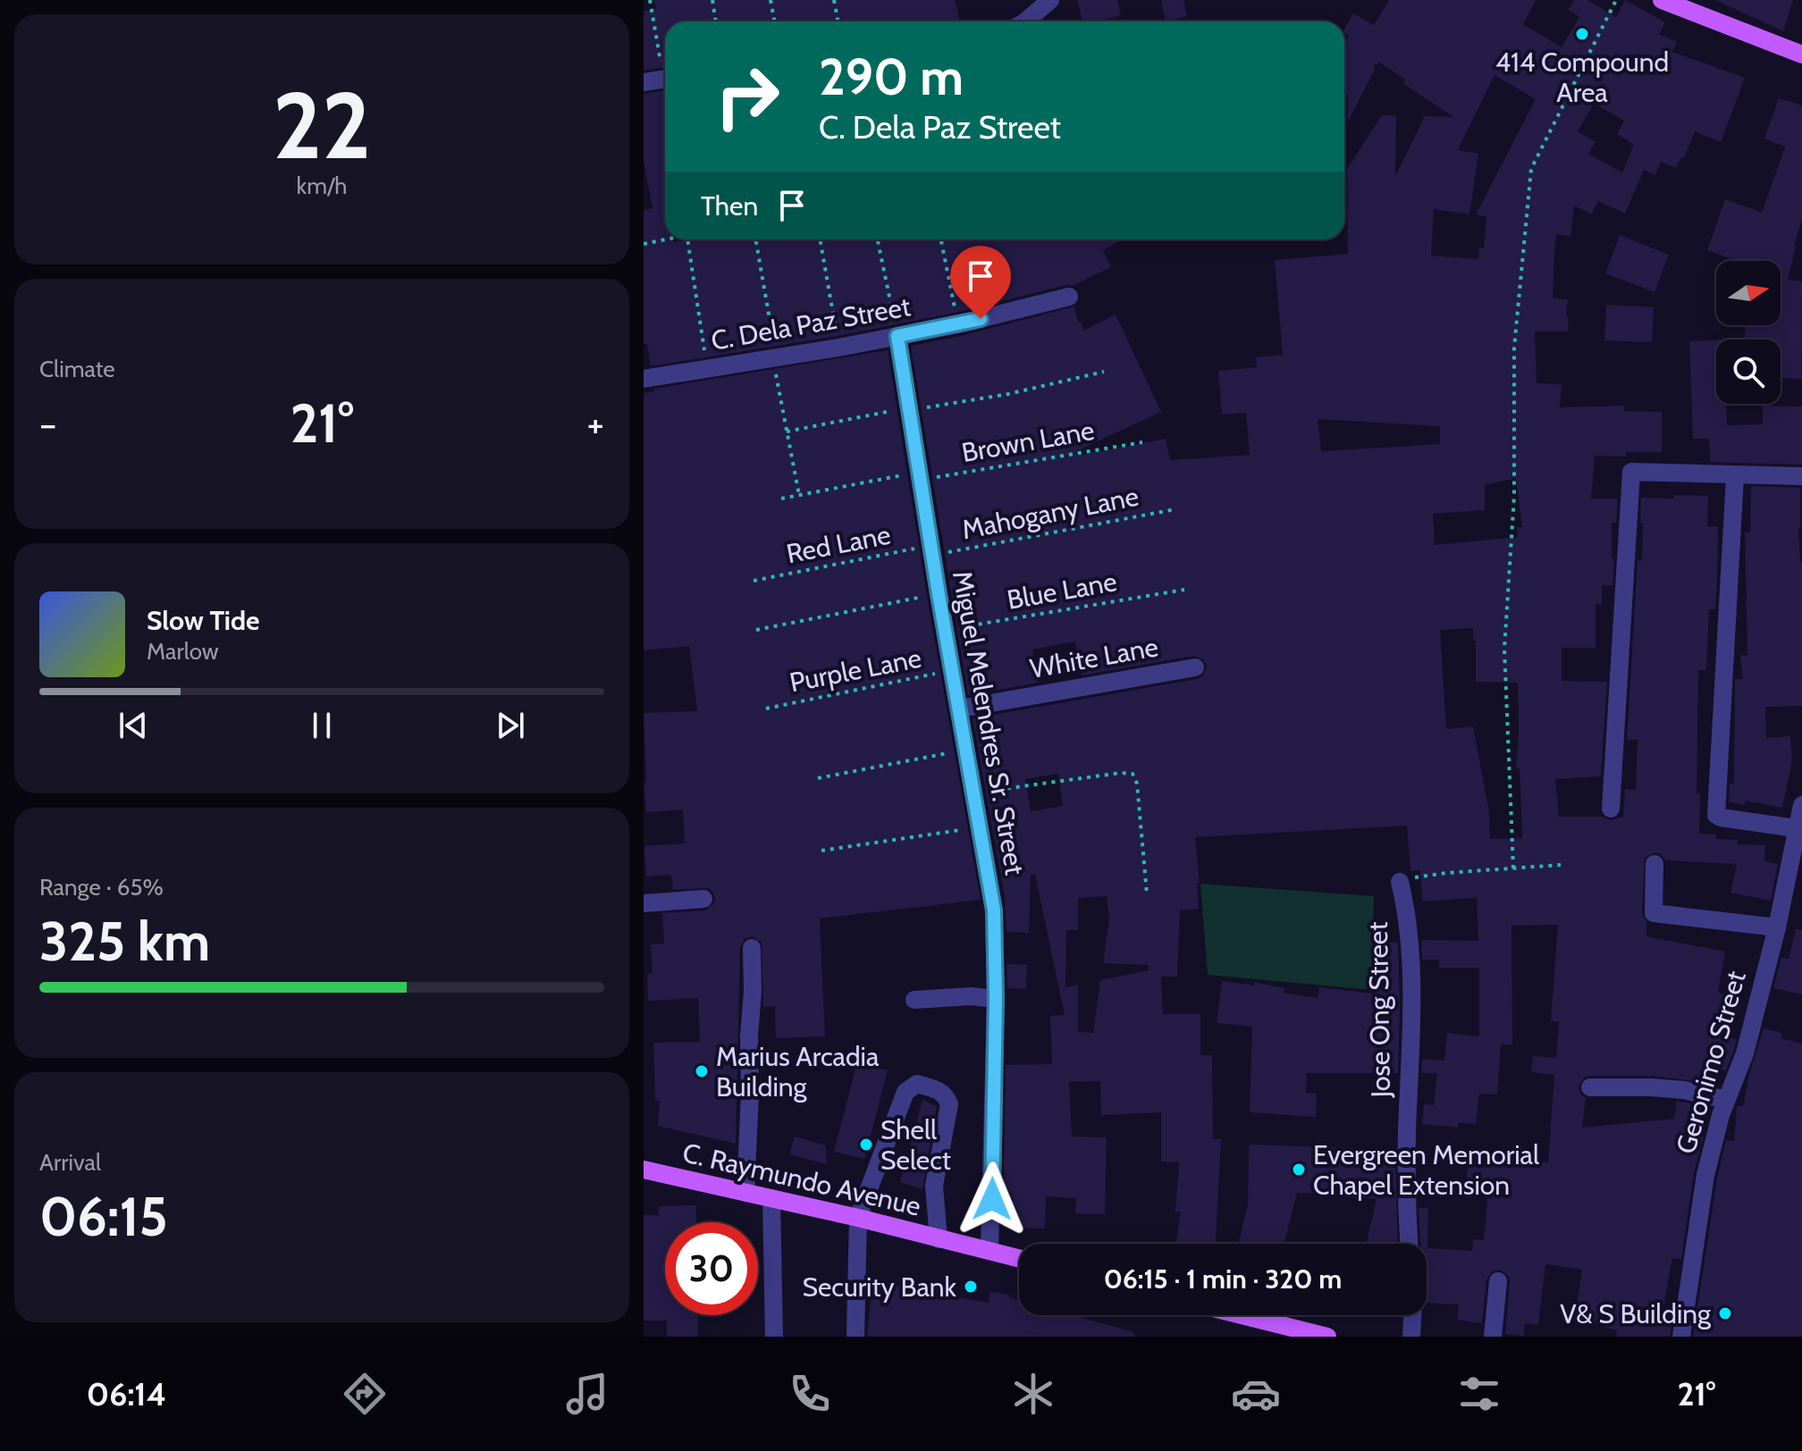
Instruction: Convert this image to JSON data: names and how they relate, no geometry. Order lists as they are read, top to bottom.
{
  "streets": {
    "main road": ["C. Raymundo Avenue"],
    "street": [
      "C. Dela Paz Street",
      "White Lane",
      "Miguel Melendres Sr. Street",
      "Jose Ong Street",
      "Geronimo Street"
    ],
    "path": [
      "Brown Lane",
      "Mahogany Lane",
      "Red Lane",
      "Blue Lane",
      "Purple Lane"
    ]
  },
  "crossings": [
    ["C. Dela Paz Street", "Miguel Melendres Sr. Street"],
    ["Brown Lane", "Miguel Melendres Sr. Street"],
    ["Mahogany Lane", "Red Lane"],
    ["Mahogany Lane", "Miguel Melendres Sr. Street"],
    ["Red Lane", "Miguel Melendres Sr. Street"],
    ["Blue Lane", "Miguel Melendres Sr. Street"],
    ["White Lane", "Miguel Melendres Sr. Street"],
    ["Purple Lane", "Miguel Melendres Sr. Street"],
    ["Miguel Melendres Sr. Street", "C. Raymundo Avenue"]
  ],
  "places": [
    "414 Compound Area",
    "Marius Arcadia Building",
    "Shell Select",
    "Evergreen Memorial Chapel Extension",
    "Security Bank",
    "V& S Building"
  ],
  "north": "right",
  "page": {
    "tile": [
      ["22", "km/h"],
      "Climate",
      ["Range · 65%", "325 km"],
      ["Arrival", "06:15"]
    ],
    "turn": ["290 m", "C. Dela Paz Street"],
    "then": "Then",
    "heat": ["−", "21°", "+"],
    "song": ["Slow Tide", "Marlow"],
    "limit": "30",
    "trip": "06:15 · 1 min · 320 m",
    "tabs": ["06:14", "21°"]
  }
}
